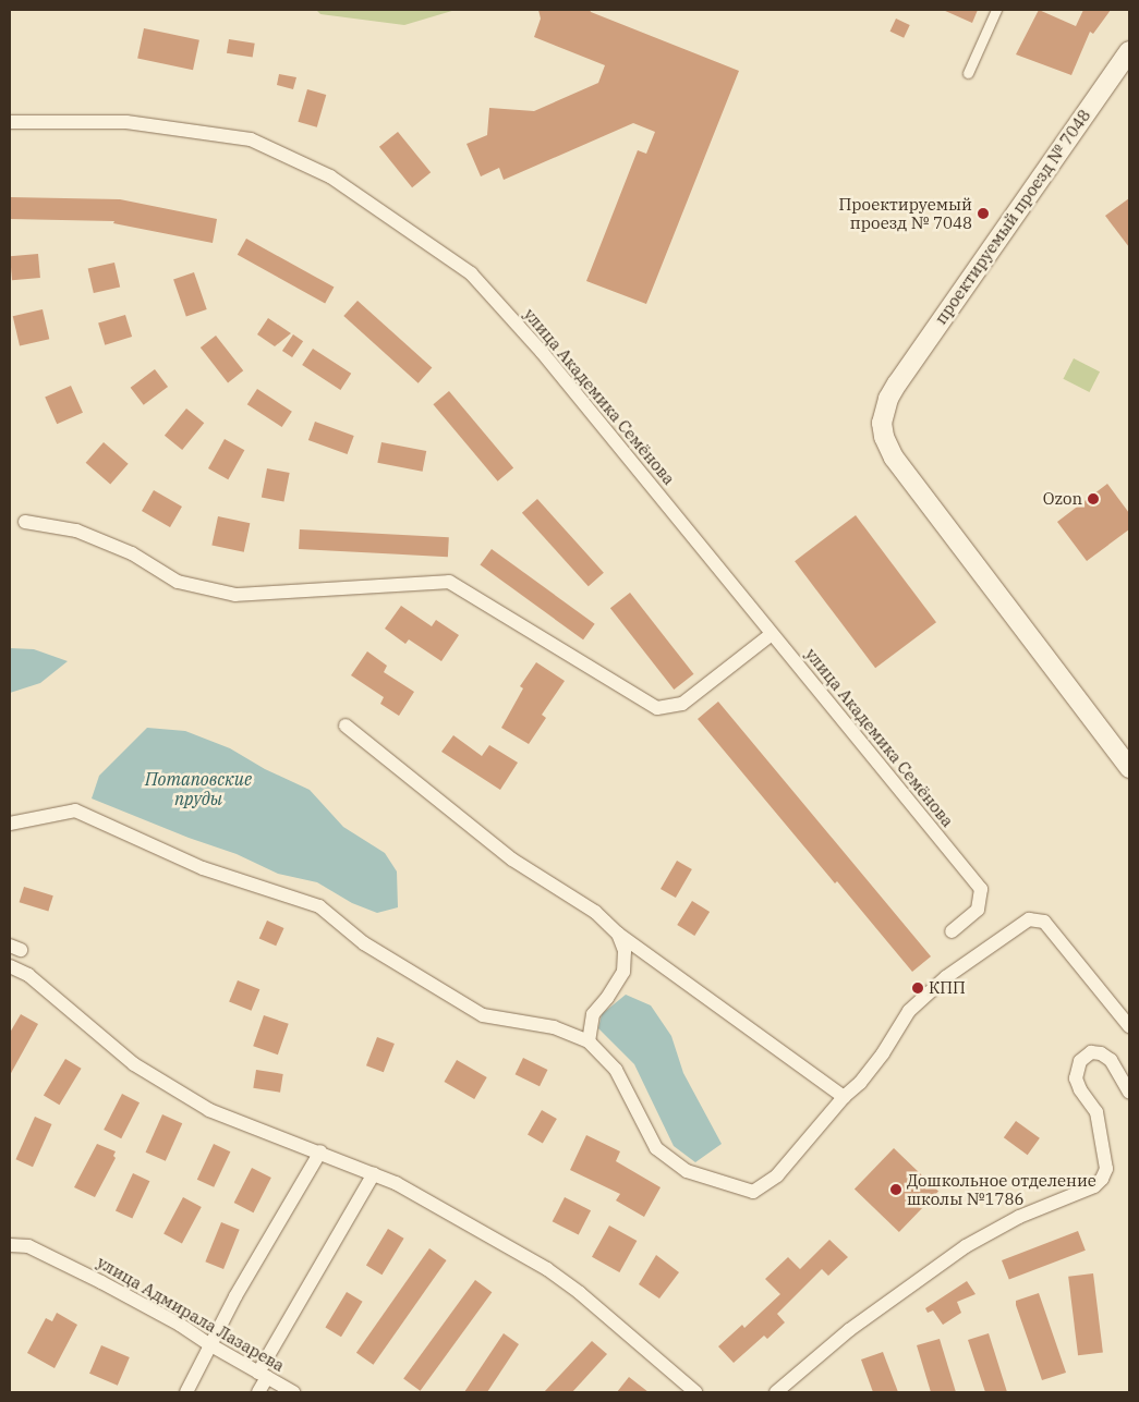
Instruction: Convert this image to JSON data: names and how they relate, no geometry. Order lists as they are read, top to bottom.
{
  "streets": {
    "main road": ["проектируемый проезд № 7048"],
    "street": ["улица Академика Семёнова", "улица Адмирала Лазарева"]
  },
  "water": ["Потаповские пруды"],
  "places": [
    "Проектируемый проезд № 7048",
    "Ozon",
    "КПП",
    "Дошкольное отделение школы №1786"
  ]
}
